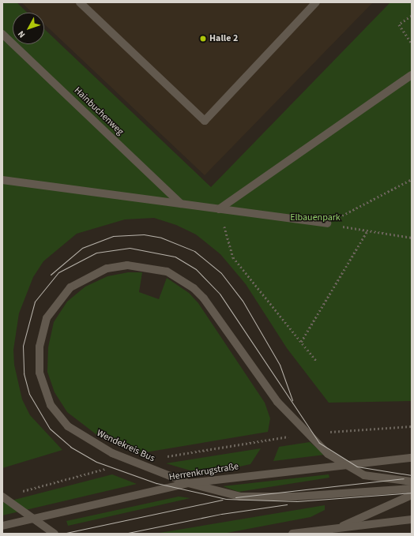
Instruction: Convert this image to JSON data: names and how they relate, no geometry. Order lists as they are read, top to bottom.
{
  "streets": {
    "street": ["Hainbuchenweg", "Wendekreis Bus", "Herrenkrugstraße"]
  },
  "crossings": [
    ["Wendekreis Bus", "Herrenkrugstraße"]
  ],
  "parks": ["Elbauenpark"],
  "places": ["Halle 2"],
  "north": "bottom left"
}
